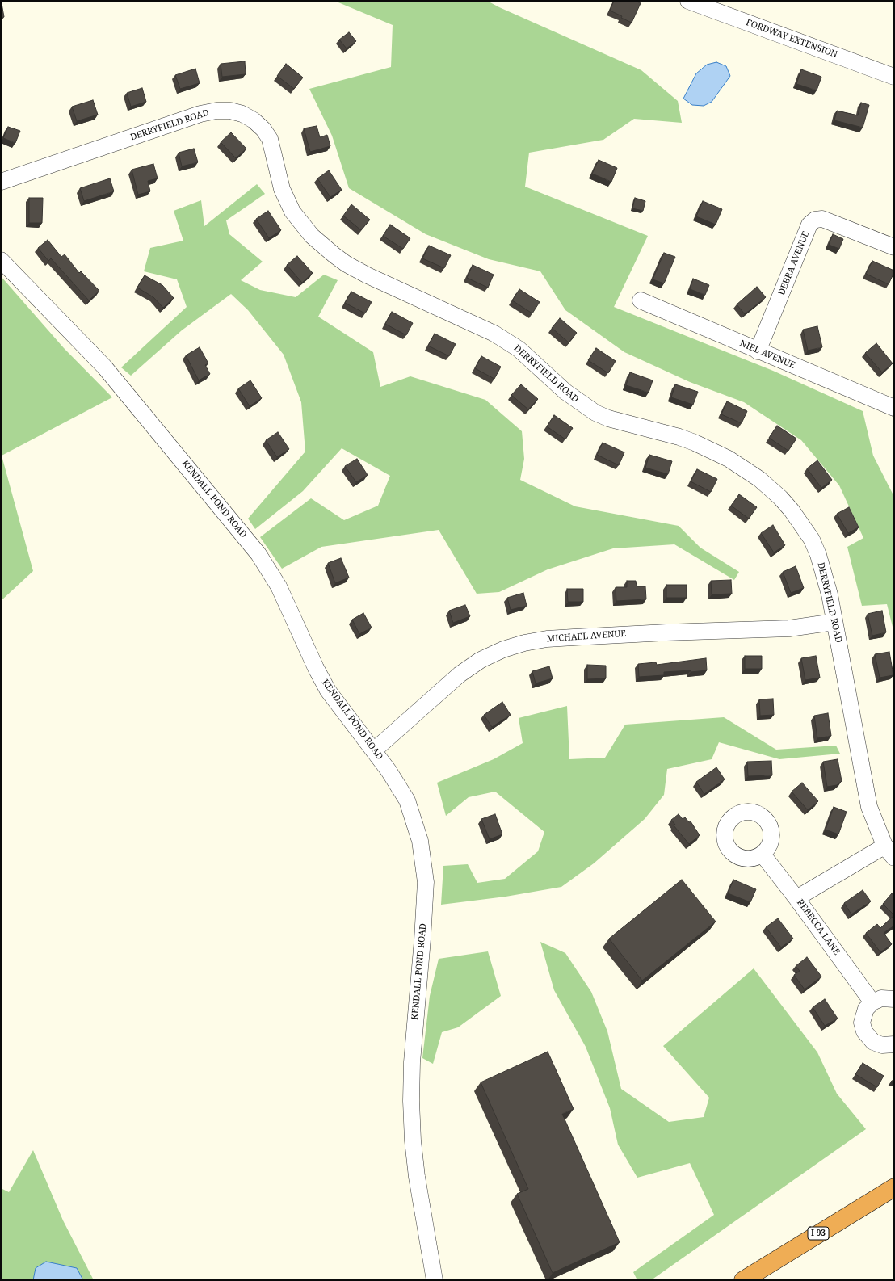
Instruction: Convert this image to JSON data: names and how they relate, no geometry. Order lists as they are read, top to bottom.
{
  "streets": {
    "highway": ["I 93"],
    "street": [
      "FORDWAY EXTENSION",
      "DERRYFIELD ROAD",
      "DEBRA AVENUE",
      "NIEL AVENUE",
      "KENDALL POND ROAD",
      "MICHAEL AVENUE",
      "REBECCA LANE"
    ]
  },
  "crossings": [
    ["DERRYFIELD ROAD", "MICHAEL AVENUE"],
    ["DEBRA AVENUE", "NIEL AVENUE"],
    ["KENDALL POND ROAD", "MICHAEL AVENUE"]
  ]
}
